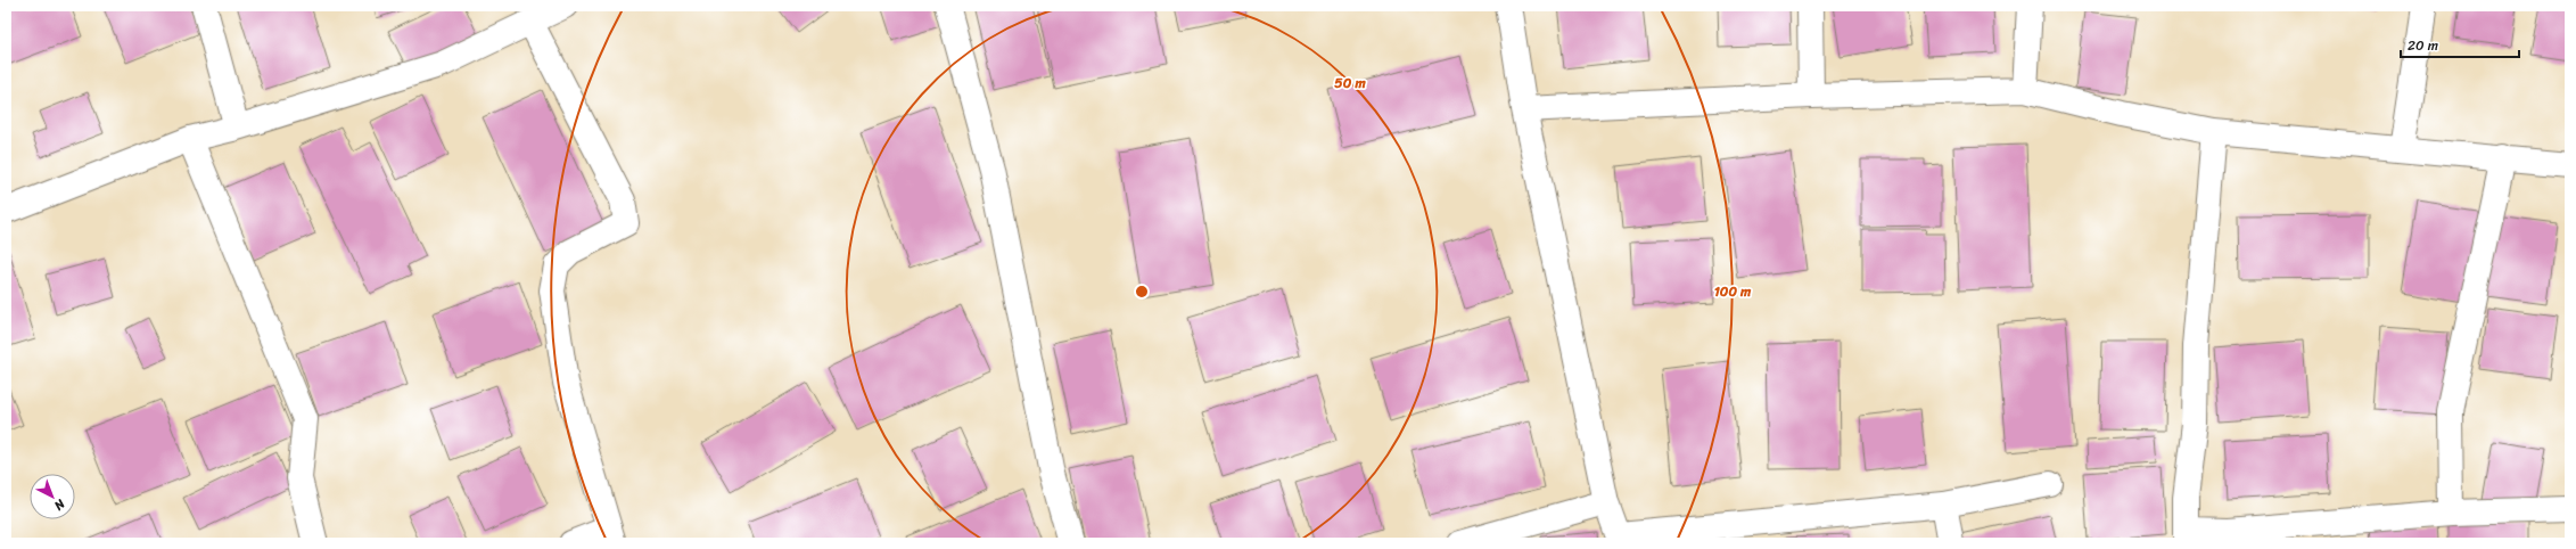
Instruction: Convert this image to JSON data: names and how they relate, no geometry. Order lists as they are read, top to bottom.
{
  "scale_bar": "20 m",
  "north": "bottom right",
  "rings": ["50 m", "100 m"]
}
